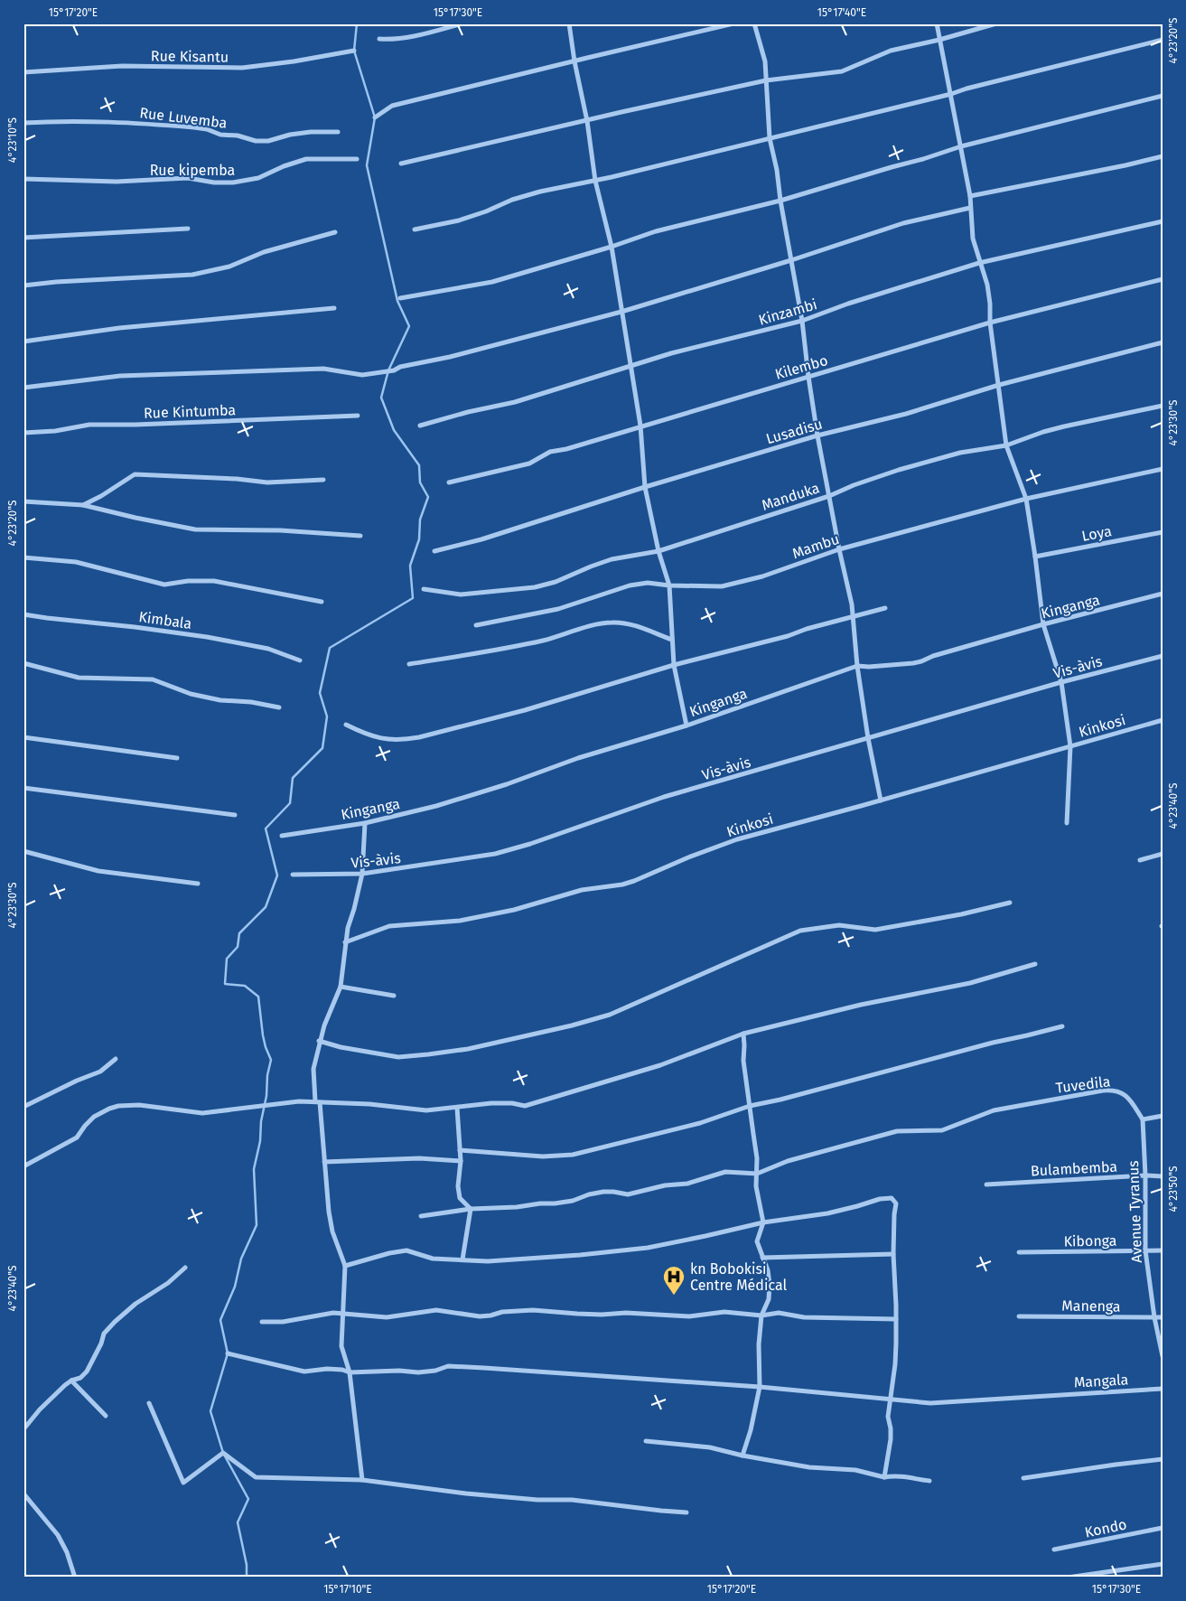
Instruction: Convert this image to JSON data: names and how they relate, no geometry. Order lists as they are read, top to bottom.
{
  "streets": {
    "street": [
      "Rue Kisantu",
      "Rue Luvemba",
      "Rue kipemba",
      "Kinzambi",
      "Kilembo",
      "Rue Kintumba",
      "Lusadisu",
      "Manduka",
      "Loya",
      "Mambu",
      "Kinganga",
      "Kimbala",
      "Vis-àvis",
      "Kinkosi",
      "Tuvedila",
      "Bulambemba",
      "Avenue Tyranus",
      "Kibonga",
      "Manenga",
      "Mangala",
      "Kondo"
    ]
  },
  "crossings": [
    ["Tuvedila", "Avenue Tyranus"],
    ["Bulambemba", "Avenue Tyranus"],
    ["Avenue Tyranus", "Kibonga"],
    ["Avenue Tyranus", "Manenga"]
  ],
  "places": {
    "hospital": ["kn Bobokisi Centre Médical"]
  },
  "coordinates": [
    "15°17'20\"E",
    "15°17'30\"E",
    "15°17'40\"E",
    "4°23'20\"S",
    "4°23'10\"S",
    "4°23'30\"S",
    "4°23'40\"S",
    "4°23'50\"S",
    "15°17'10\"E"
  ]
}
